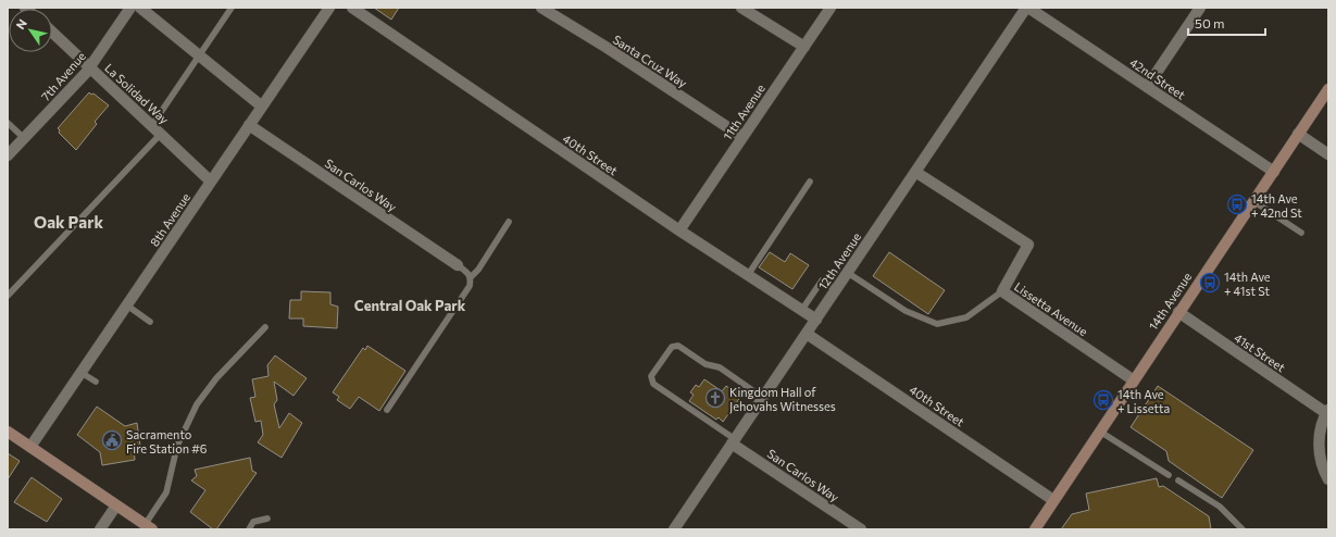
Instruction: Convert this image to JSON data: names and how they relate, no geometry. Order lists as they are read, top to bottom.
{
  "streets": {
    "street": [
      "Santa Cruz Way",
      "7th Avenue",
      "42nd Street",
      "La Solidad Way",
      "11th Avenue",
      "40th Street",
      "San Carlos Way",
      "8th Avenue",
      "12th Avenue",
      "14th Avenue",
      "Lissetta Avenue",
      "41st Street"
    ]
  },
  "crossings": [
    ["Santa Cruz Way", "11th Avenue"],
    ["7th Avenue", "La Solidad Way"],
    ["42nd Street", "12th Avenue"],
    ["42nd Street", "14th Avenue"],
    ["La Solidad Way", "8th Avenue"],
    ["11th Avenue", "40th Street"],
    ["40th Street", "12th Avenue"],
    ["40th Street", "14th Avenue"],
    ["San Carlos Way", "8th Avenue"],
    ["San Carlos Way", "12th Avenue"],
    ["12th Avenue", "Lissetta Avenue"],
    ["14th Avenue", "Lissetta Avenue"],
    ["14th Avenue", "41st Street"]
  ],
  "districts": ["Oak Park", "Central Oak Park"],
  "places": {
    "bus stop": ["14th Ave + 42nd St", "14th Ave + 41st St", "14th Ave + Lissetta"],
    "church": ["Kingdom Hall of Jehovahs Witnesses"],
    "public building": ["Sacramento Fire Station #6"]
  },
  "scale_bar": "50 m",
  "north": "top left"
}
